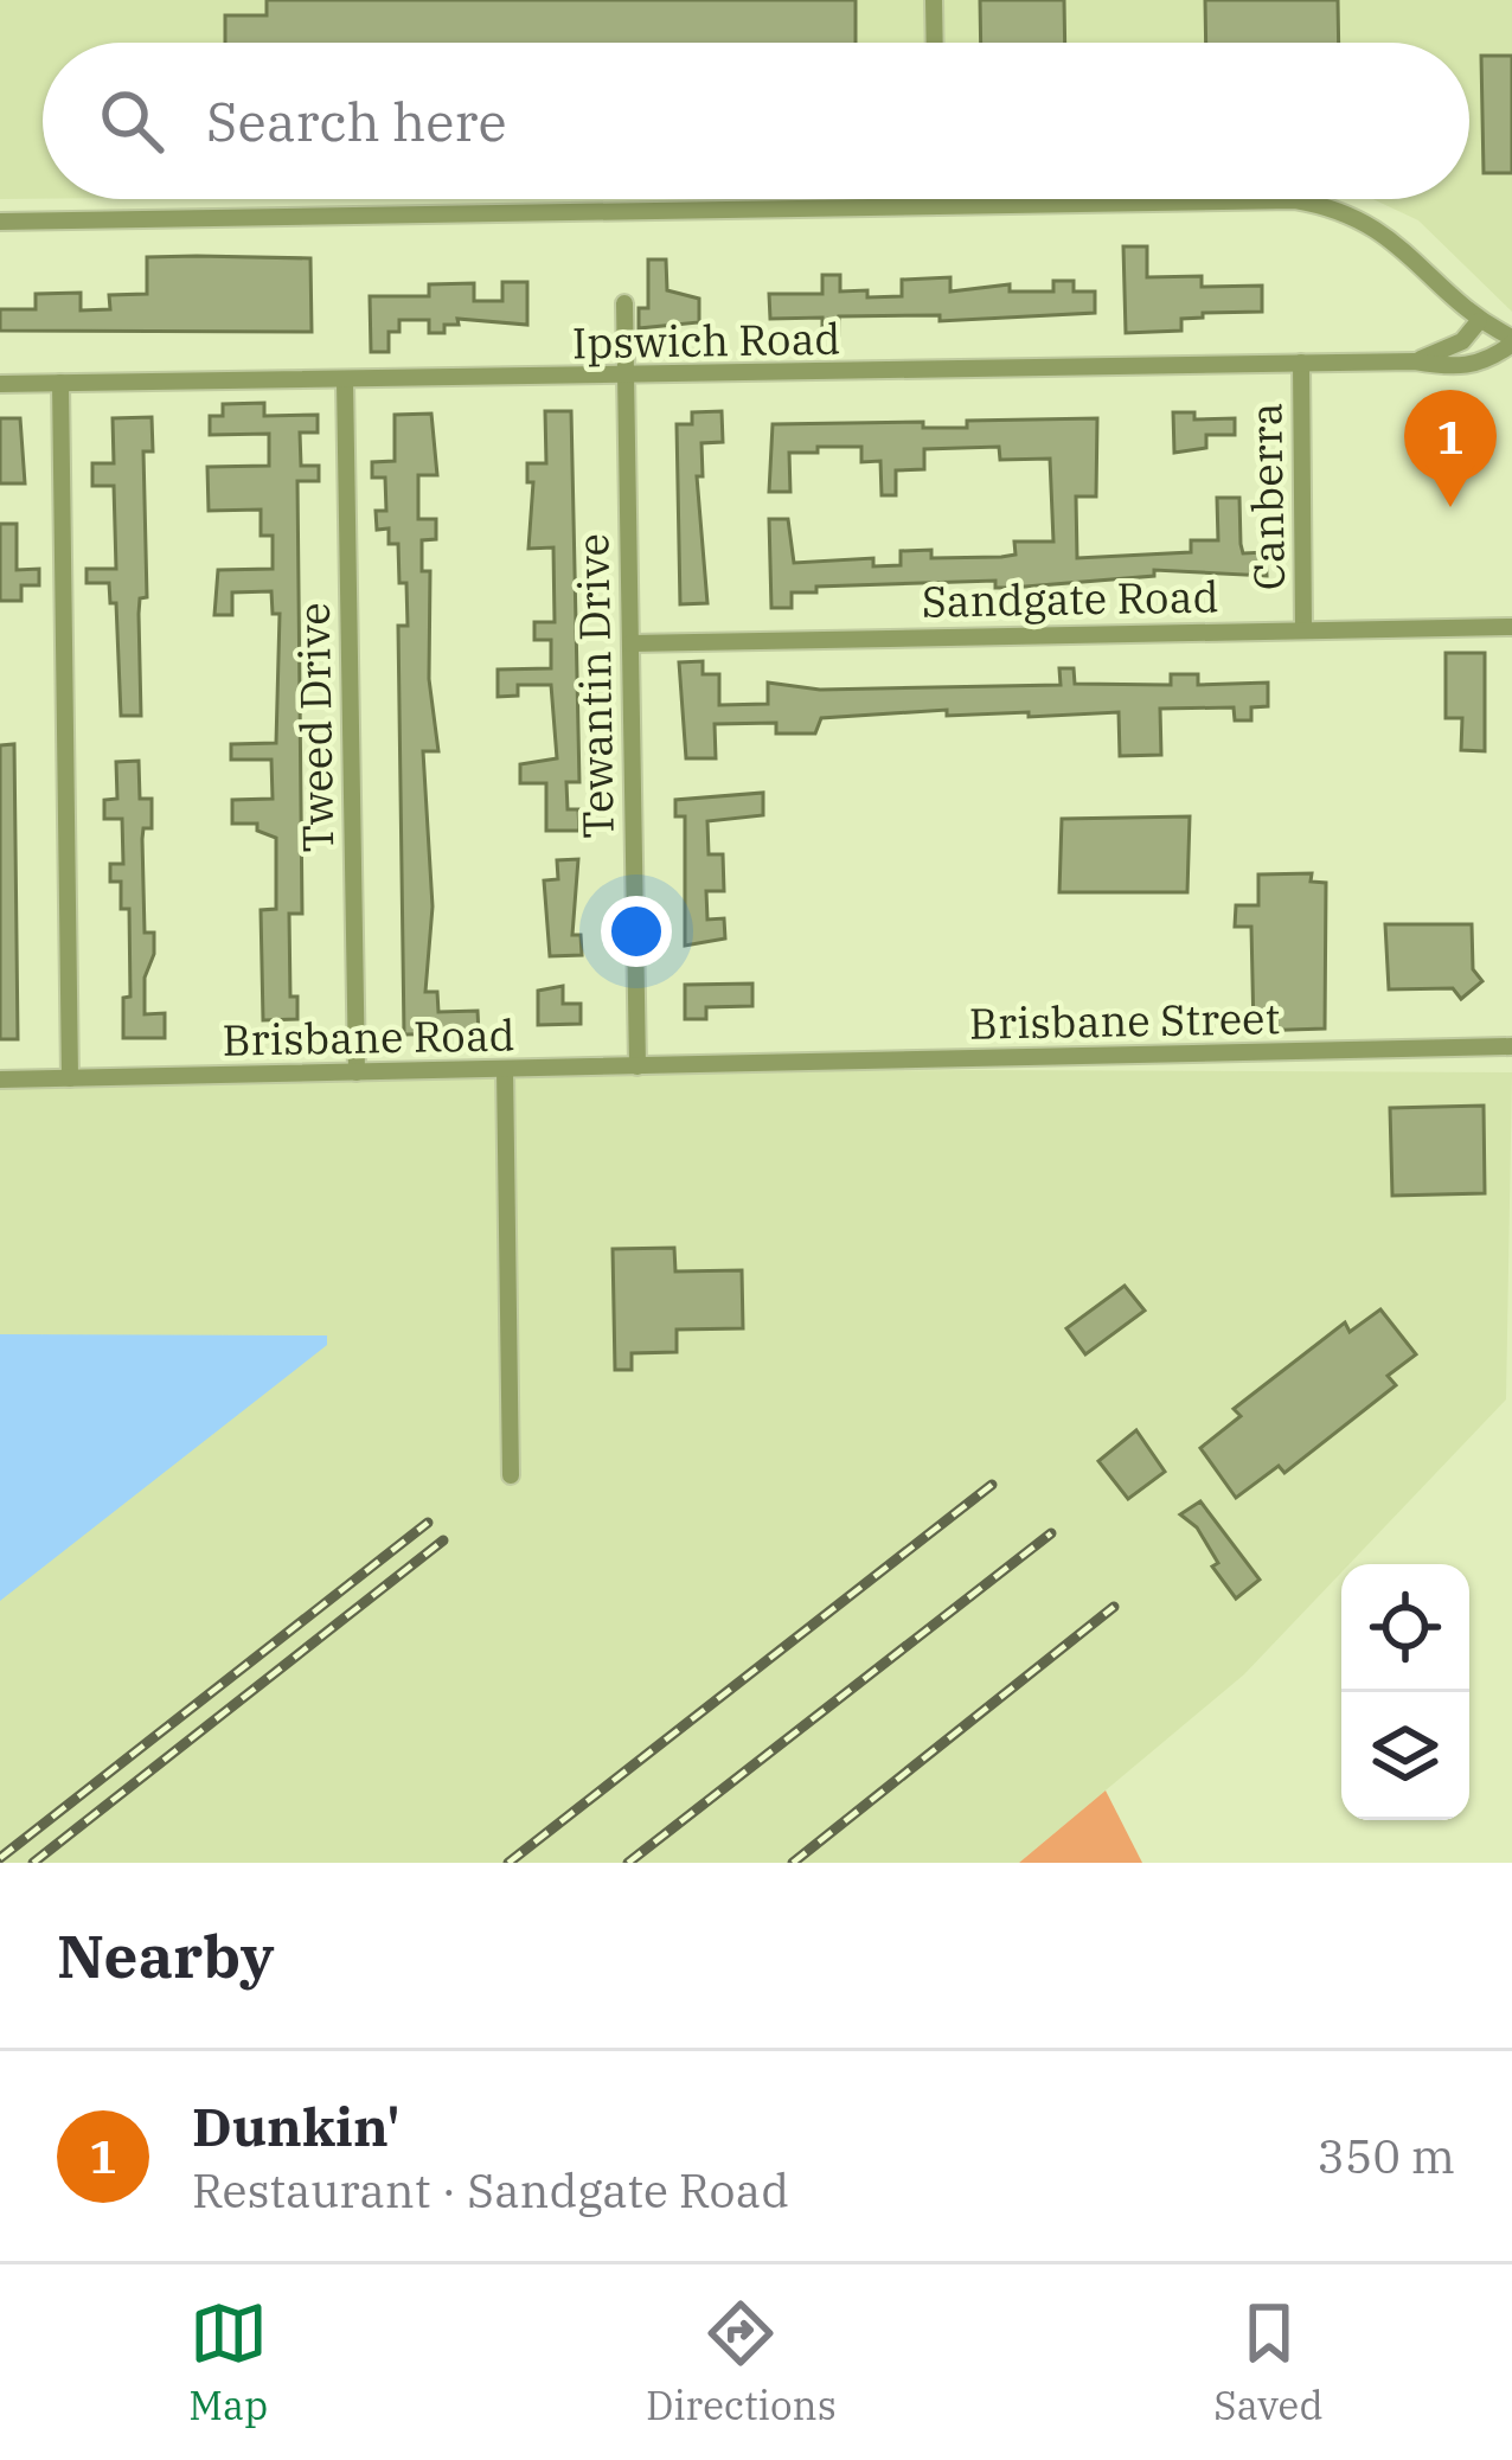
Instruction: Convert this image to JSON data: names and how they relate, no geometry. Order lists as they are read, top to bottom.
{
  "streets": {
    "street": [
      "Ipswich Road",
      "Canberra",
      "Sandgate Road",
      "Tewantin Drive",
      "Tweed Drive",
      "Brisbane Street",
      "Brisbane Road"
    ]
  },
  "crossings": [
    ["Ipswich Road", "Canberra"],
    ["Ipswich Road", "Tewantin Drive"],
    ["Ipswich Road", "Tweed Drive"],
    ["Canberra", "Sandgate Road"],
    ["Sandgate Road", "Tewantin Drive"],
    ["Tewantin Drive", "Brisbane Road"],
    ["Tweed Drive", "Brisbane Road"],
    ["Brisbane Street", "Brisbane Road"]
  ],
  "page": {
    "search": "Search here",
    "pins": "1",
    "heading": "Nearby",
    "list": [
      {
        "mark": "1",
        "name": "Dunkin'",
        "note": "Restaurant · Sandgate Road",
        "value": "350 m"
      }
    ],
    "nav": ["Map", "Directions", "Saved"]
  }
}
